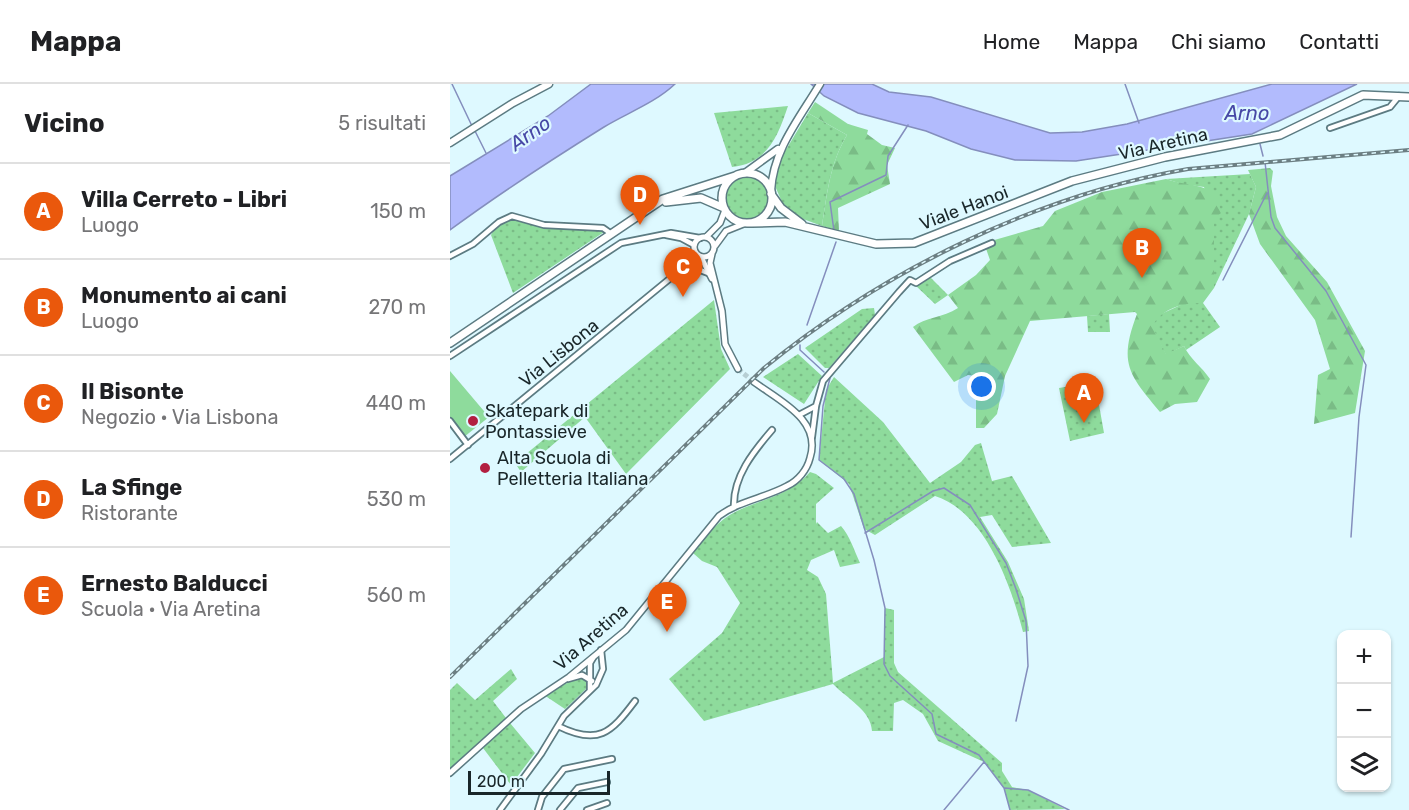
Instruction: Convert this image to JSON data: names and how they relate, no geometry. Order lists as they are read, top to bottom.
{
  "streets": {
    "main road": ["Via Aretina", "Viale Hanoi"],
    "street": ["Via Lisbona"]
  },
  "crossings": [
    ["Via Aretina", "Viale Hanoi"],
    ["Viale Hanoi", "Via Lisbona"]
  ],
  "water": ["Arno"],
  "places": ["Skatepark di Pontassieve", "Alta Scuola di Pelletteria Italiana"],
  "scale_bar": "200 m",
  "page": {
    "header": "Mappa",
    "nav": [
      "Home",
      "Mappa",
      "Chi siamo",
      "Contatti"
    ],
    "heading": ["Vicino", "5 risultati"],
    "list": [
      {
        "mark": "A",
        "name": "Villa Cerreto - Libri",
        "note": "Luogo",
        "value": "150 m"
      },
      {
        "mark": "B",
        "name": "Monumento ai cani",
        "note": "Luogo",
        "value": "270 m"
      },
      {
        "mark": "C",
        "name": "Il Bisonte",
        "note": "Negozio · Via Lisbona",
        "value": "440 m"
      },
      {
        "mark": "D",
        "name": "La Sfinge",
        "note": "Ristorante",
        "value": "530 m"
      },
      {
        "mark": "E",
        "name": "Ernesto Balducci",
        "note": "Scuola · Via Aretina",
        "value": "560 m"
      }
    ],
    "pins": [
      "D",
      "B",
      "C",
      "A",
      "E"
    ],
    "map_buttons": ["+", "−"],
    "scale": "200 m"
  }
}
